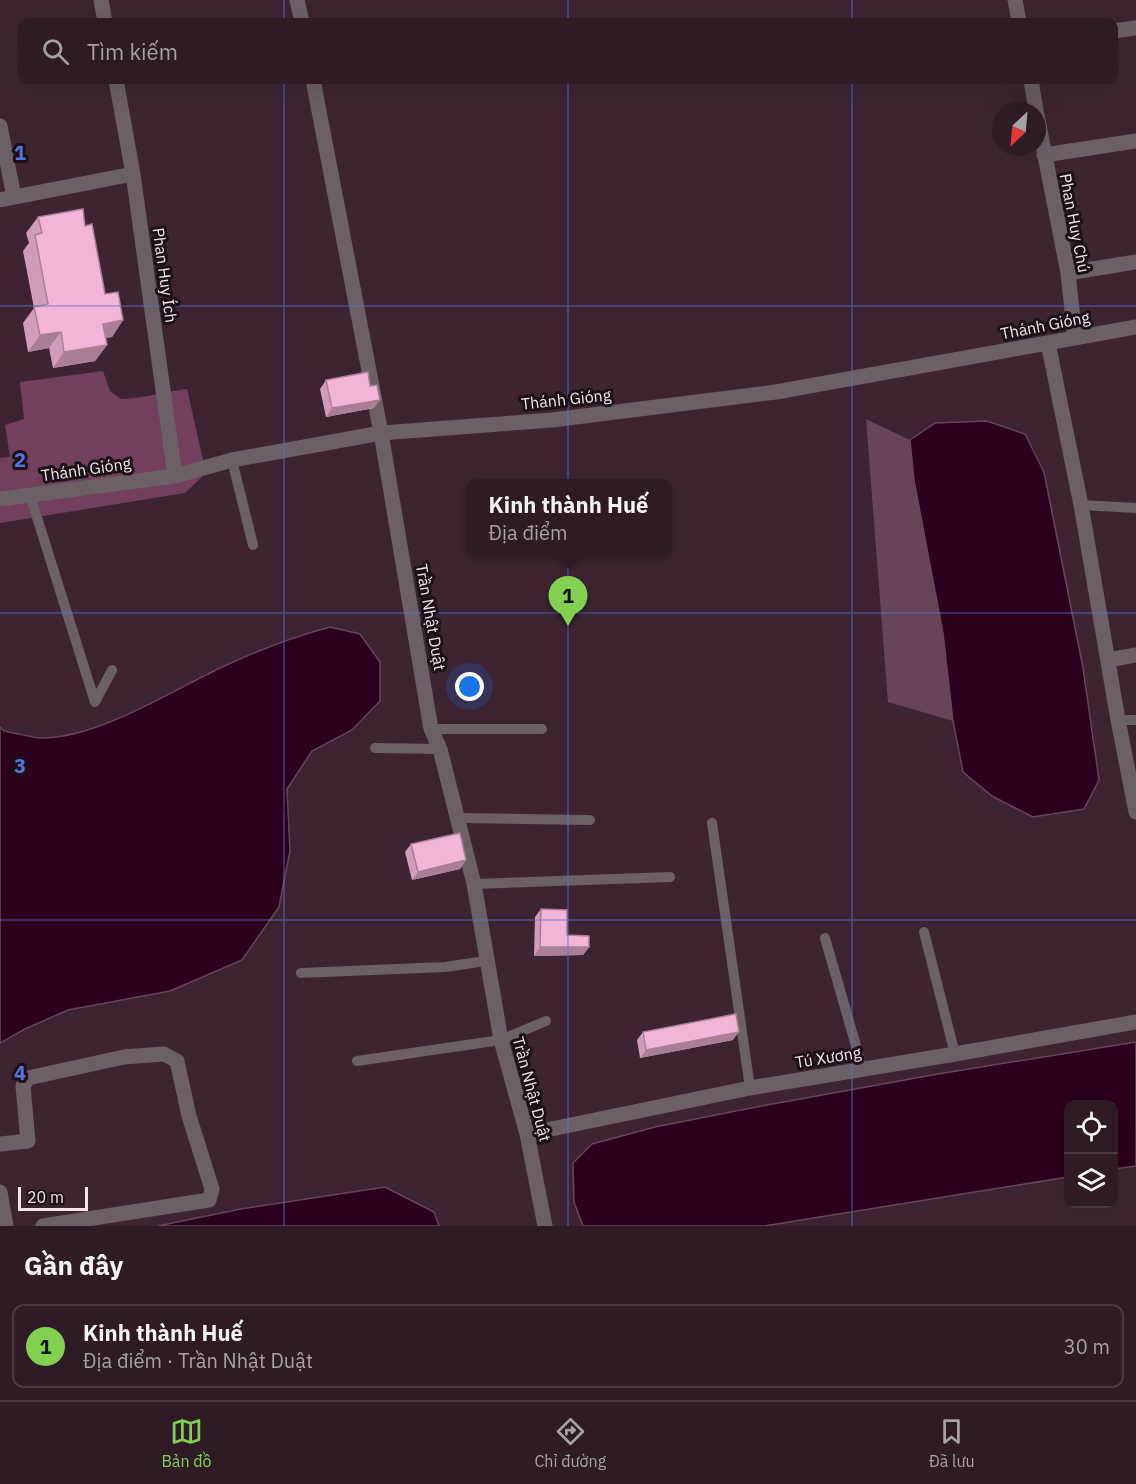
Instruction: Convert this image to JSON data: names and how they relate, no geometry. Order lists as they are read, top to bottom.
{
  "streets": {
    "street": [
      "Phan Huy Chú",
      "Phan Huy Ích",
      "Thánh Gióng",
      "Trần Nhật Duật",
      "Tú Xương"
    ]
  },
  "crossings": [
    ["Phan Huy Chú", "Thánh Gióng"],
    ["Phan Huy Ích", "Thánh Gióng"],
    ["Thánh Gióng", "Trần Nhật Duật"],
    ["Trần Nhật Duật", "Tú Xương"]
  ],
  "scale_bar": "20 m",
  "north": "bottom left",
  "page": {
    "search": "Tìm kiếm",
    "popup": ["Kinh thành Huế", "Địa điểm"],
    "pins": "1",
    "scale": "20 m",
    "heading": "Gần đây",
    "list": [
      {
        "mark": "1",
        "name": "Kinh thành Huế",
        "note": "Địa điểm · Trần Nhật Duật",
        "value": "30 m"
      }
    ],
    "nav": ["Bản đồ", "Chỉ đường", "Đã lưu"]
  },
  "grid": {
    "rows": [
      "1",
      "2",
      "3",
      "4"
    ]
  }
}
